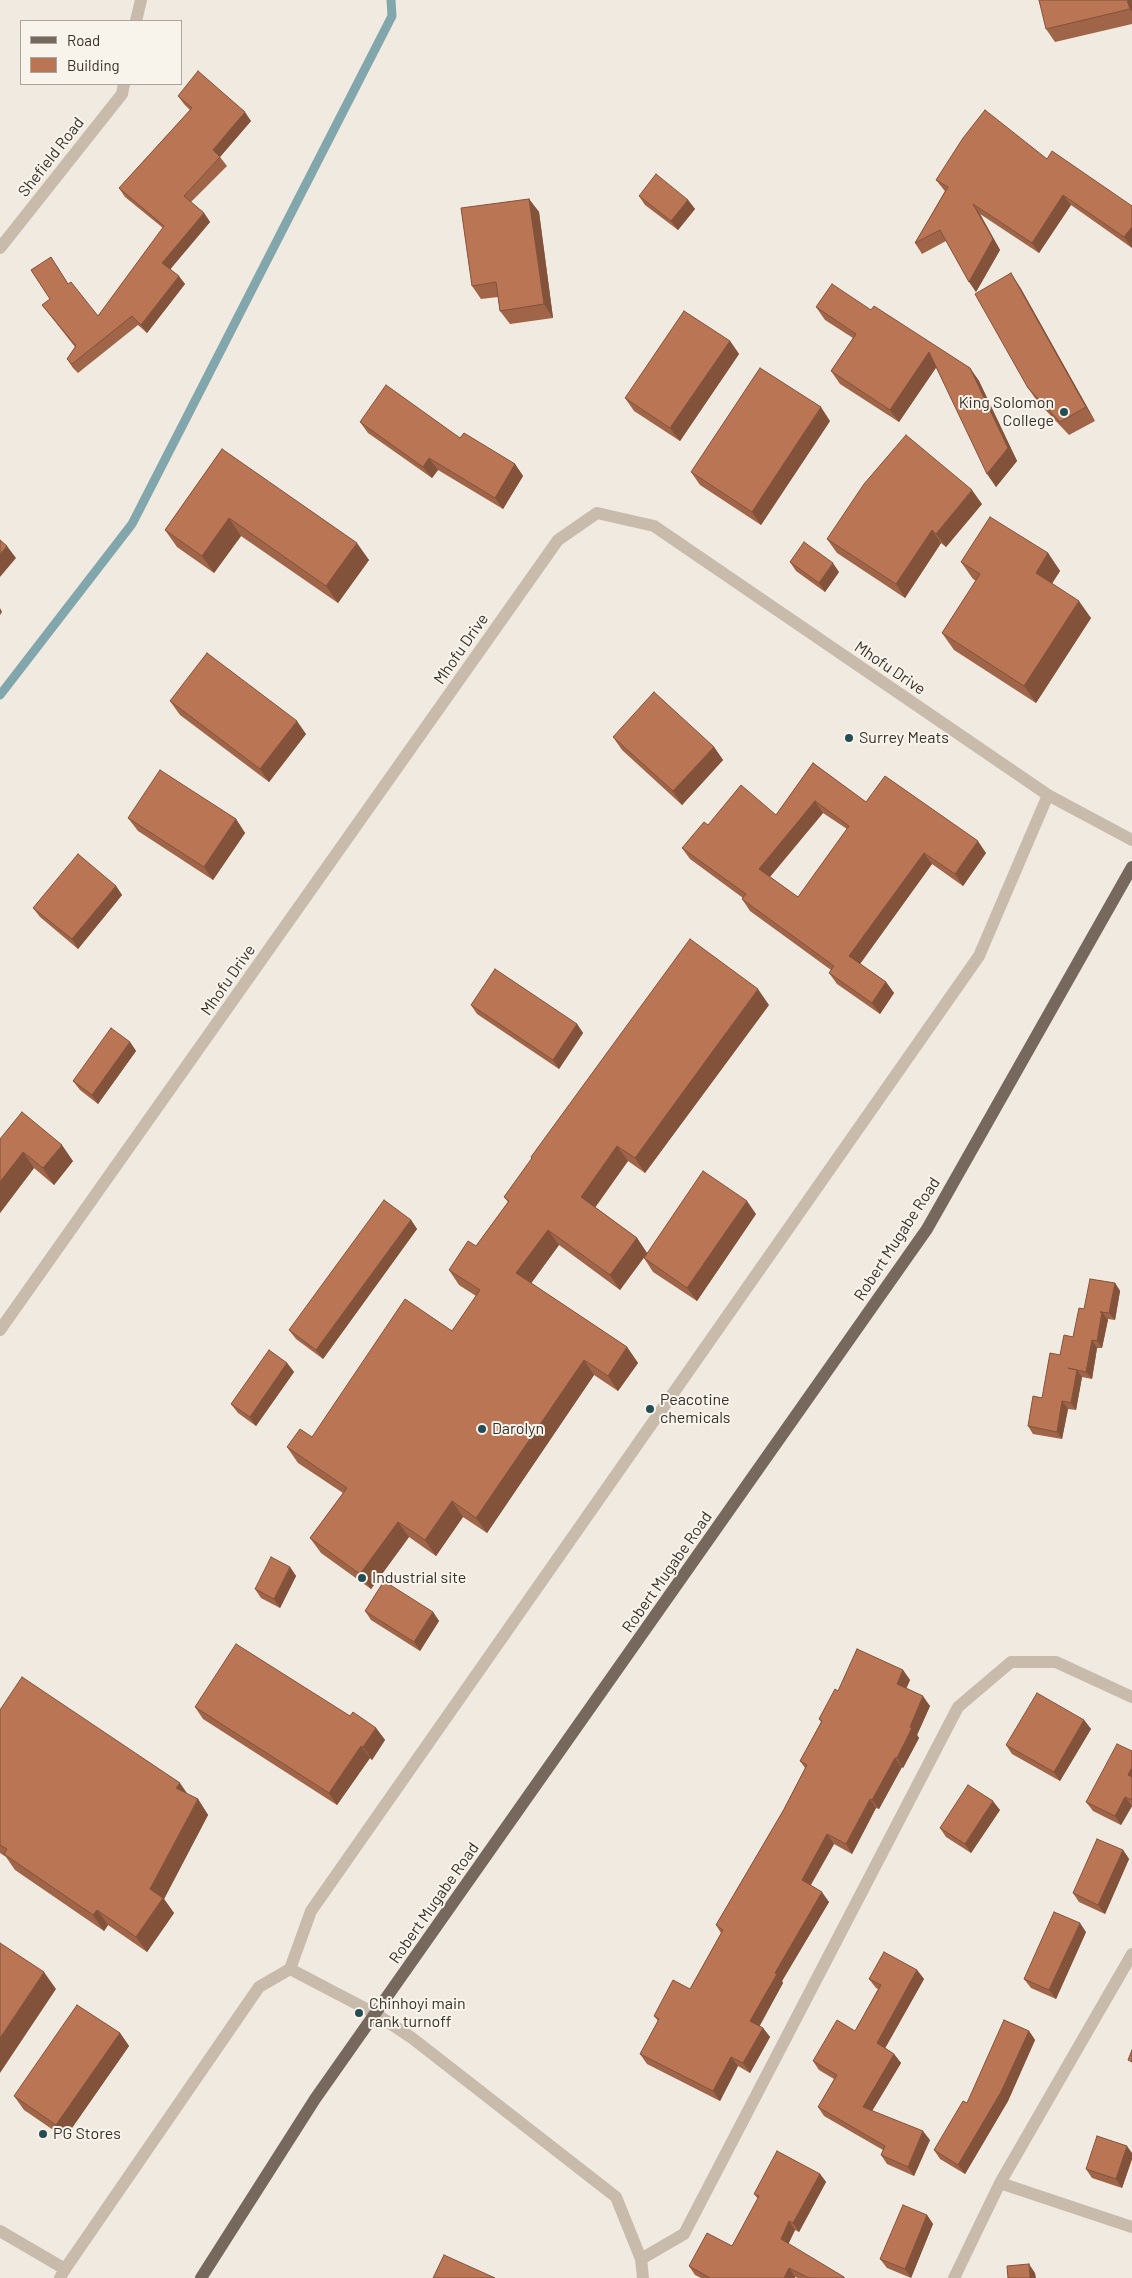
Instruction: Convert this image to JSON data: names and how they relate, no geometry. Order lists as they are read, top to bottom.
{
  "streets": {
    "main road": ["Robert Mugabe Road"],
    "street": ["Shefield Road", "Mhofu Drive"]
  },
  "places": [
    "King Solomon College",
    "Surrey Meats",
    "Peacotine chemicals",
    "Darolyn",
    "Industrial site",
    "Chinhoyi main rank turnoff",
    "PG Stores"
  ],
  "legend": ["Road", "Building"]
}
